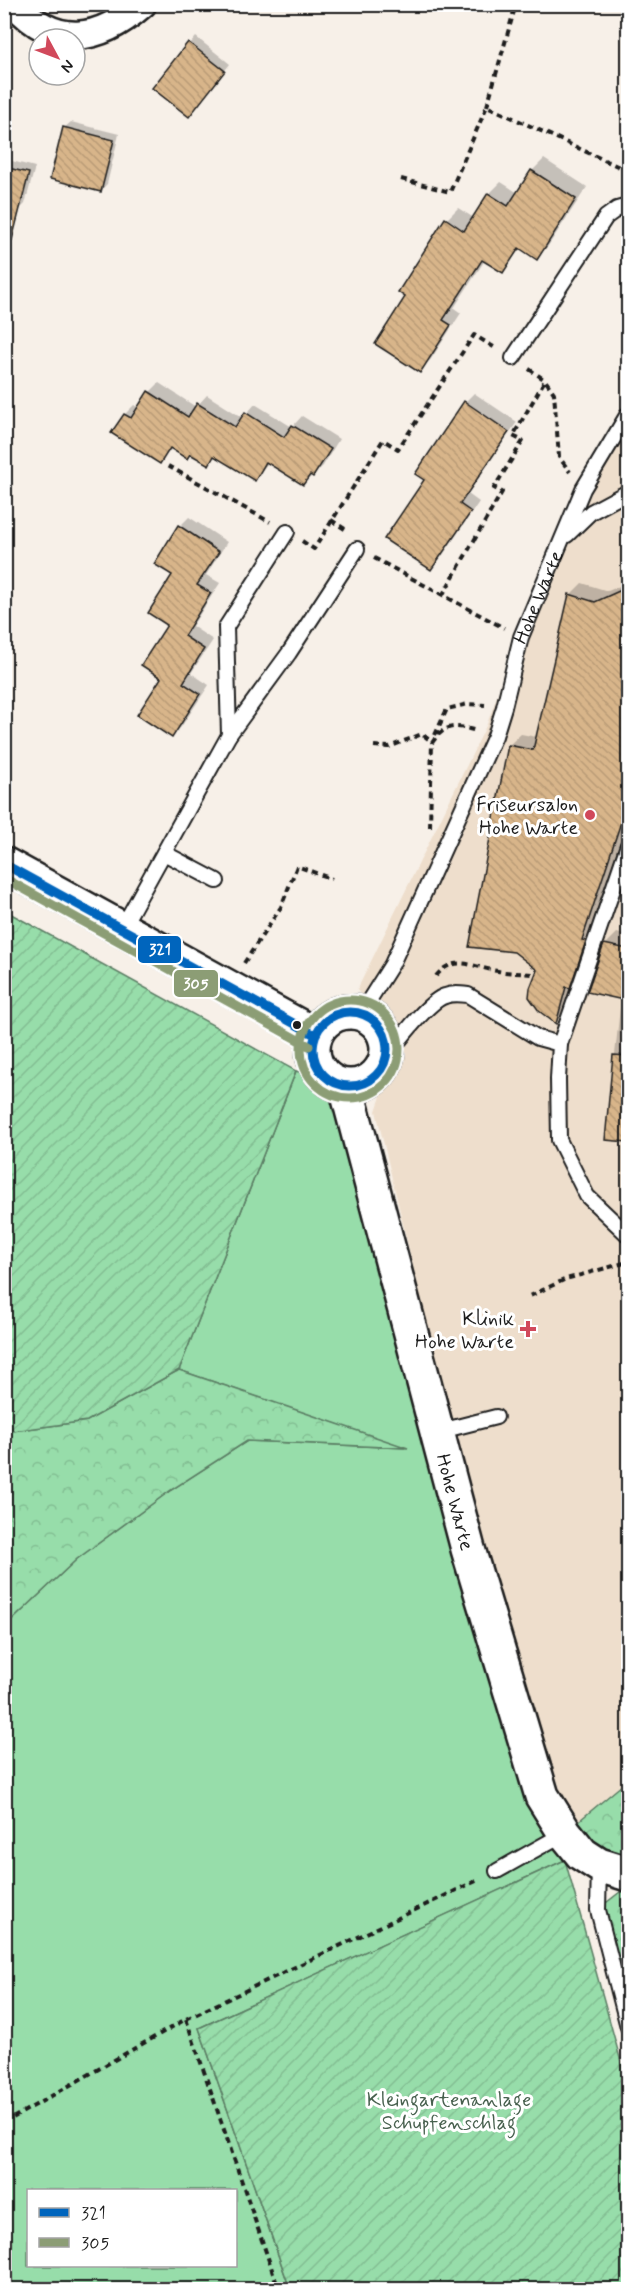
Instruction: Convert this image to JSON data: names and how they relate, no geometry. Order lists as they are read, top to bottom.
{
  "streets": {
    "street": ["Hohe Warte"]
  },
  "parks": ["Kleingartenanlage Schupfenschlag"],
  "places": {
    "other": ["Friseursalon Hohe Warte"],
    "health": ["Klinik Hohe Warte"]
  },
  "lines": ["transit line 321", "transit line 305"],
  "legend": ["321", "305"],
  "north": "bottom right"
}
